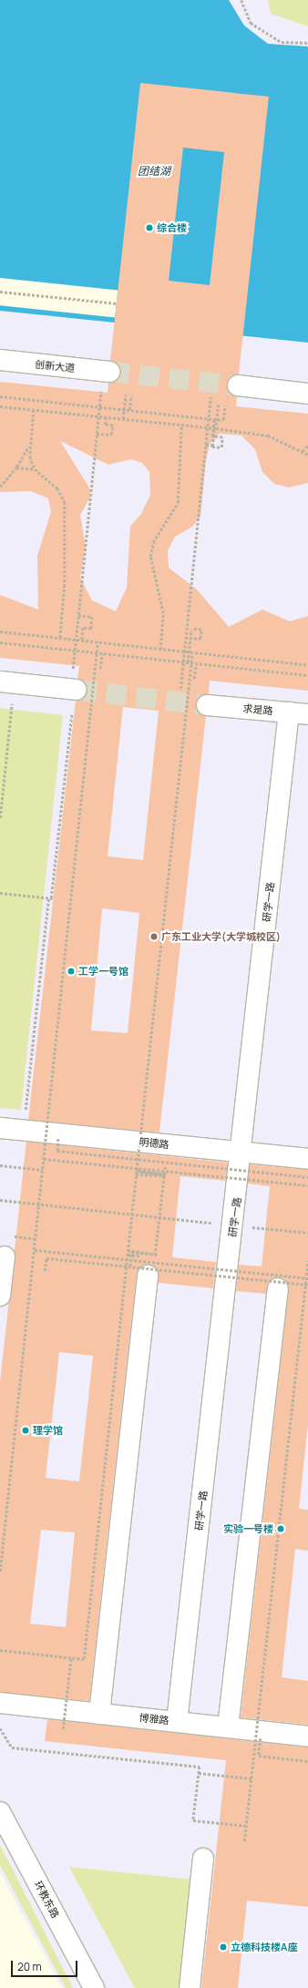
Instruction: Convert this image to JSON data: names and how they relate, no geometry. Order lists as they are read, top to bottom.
{
  "streets": {
    "lane": [
      "创新大道",
      "求是路",
      "研学一路",
      "明德路",
      "博雅路",
      "环教东路"
    ]
  },
  "crossings": [
    ["求是路", "研学一路"],
    ["研学一路", "明德路"],
    ["研学一路", "博雅路"]
  ],
  "water": ["团结湖"],
  "places": [
    "综合楼",
    "广东工业大学(大学城校区)",
    "工学一号馆",
    "理学馆",
    "实验一号楼",
    "立德科技楼A座"
  ],
  "scale_bar": "20 m"
}
